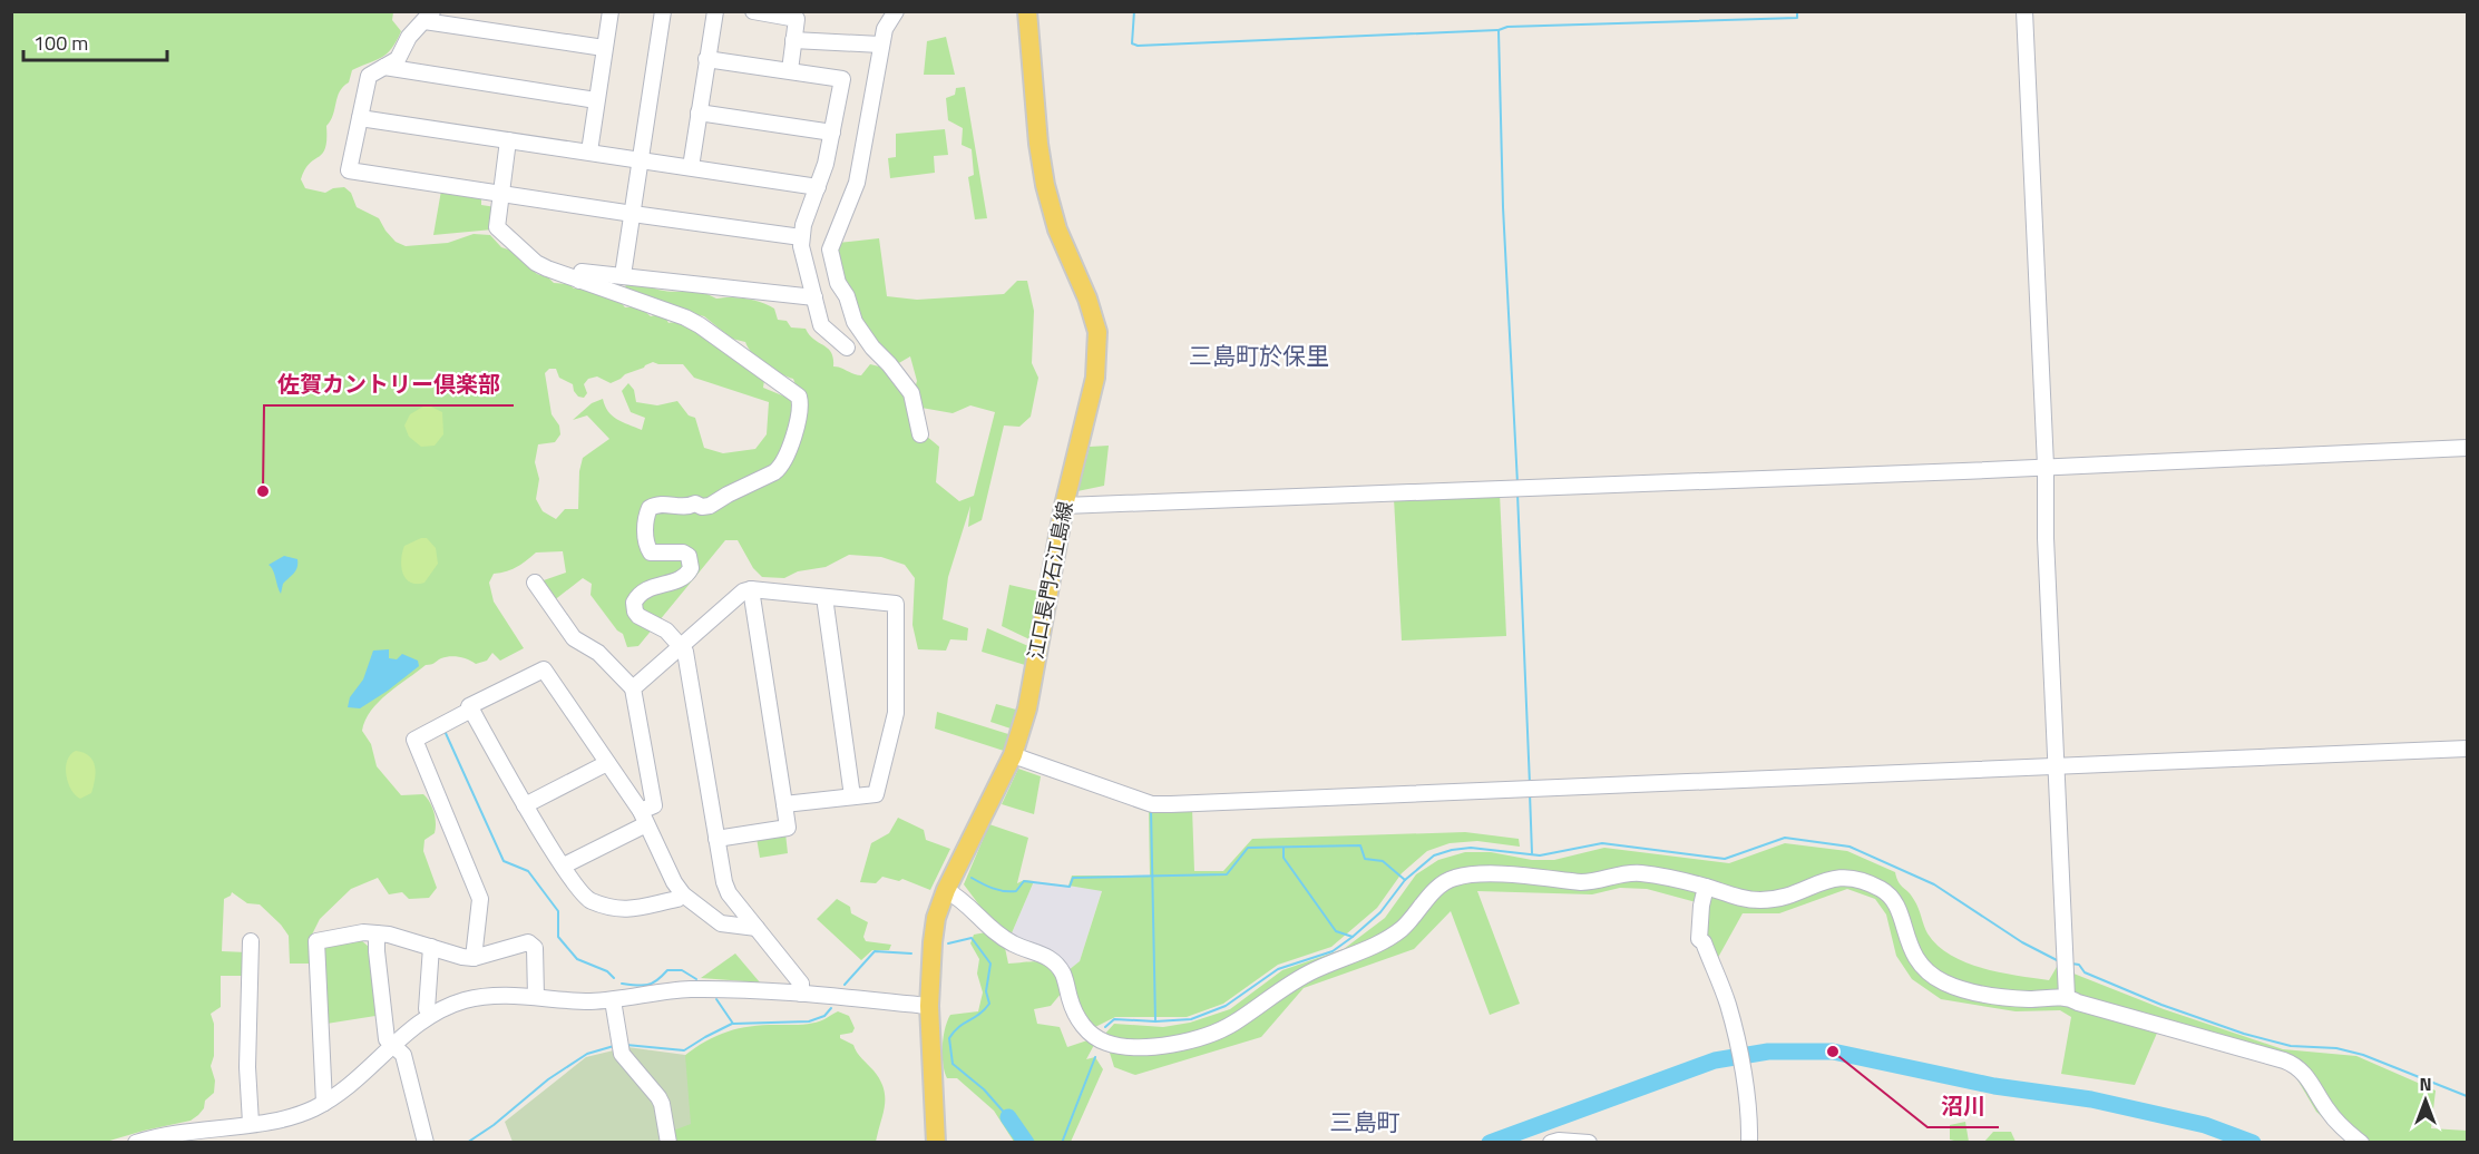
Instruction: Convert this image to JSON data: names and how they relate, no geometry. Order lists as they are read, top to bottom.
{
  "streets": {
    "main road": ["江口長門石江島線"]
  },
  "districts": ["三島町於保里", "三島町"],
  "places": ["佐賀カントリー倶楽部", "沼川"],
  "scale_bar": "100 m",
  "north": "top"
}
